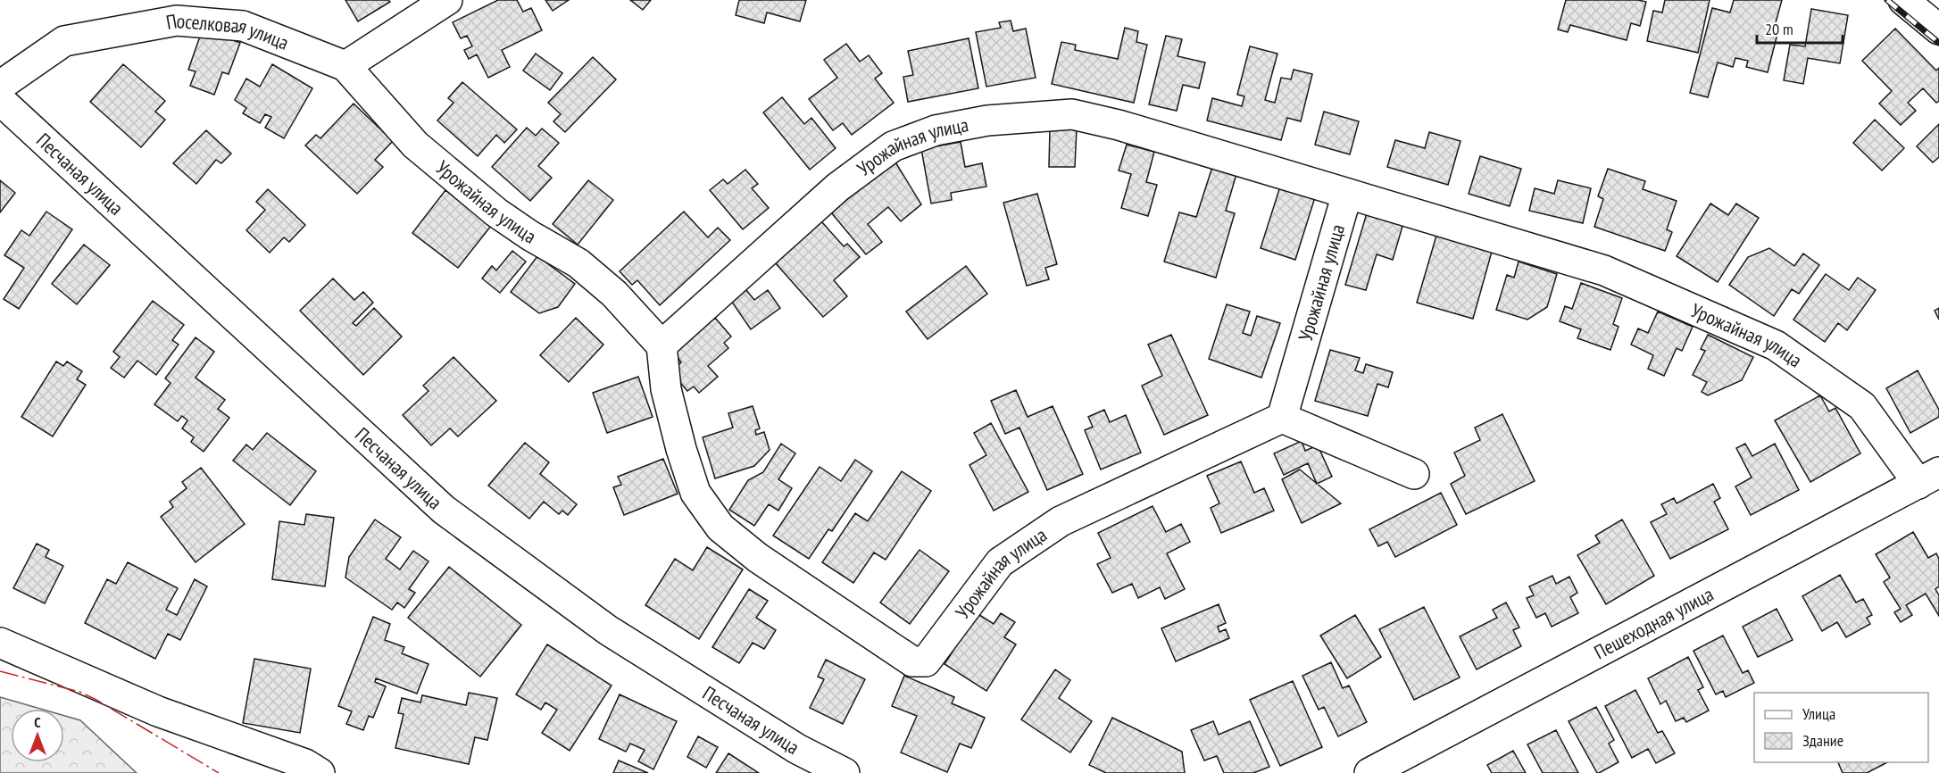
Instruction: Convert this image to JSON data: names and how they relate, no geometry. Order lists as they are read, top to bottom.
{
  "streets": {
    "street": [
      "Поселковая улица",
      "Урожайная улица",
      "Песчаная улица",
      "Пешеходная улица"
    ]
  },
  "crossings": [
    ["Поселковая улица", "Урожайная улица"],
    ["Урожайная улица", "Пешеходная улица"]
  ],
  "legend": ["Улица", "Здание"],
  "scale_bar": "20 m",
  "north": "top"
}
